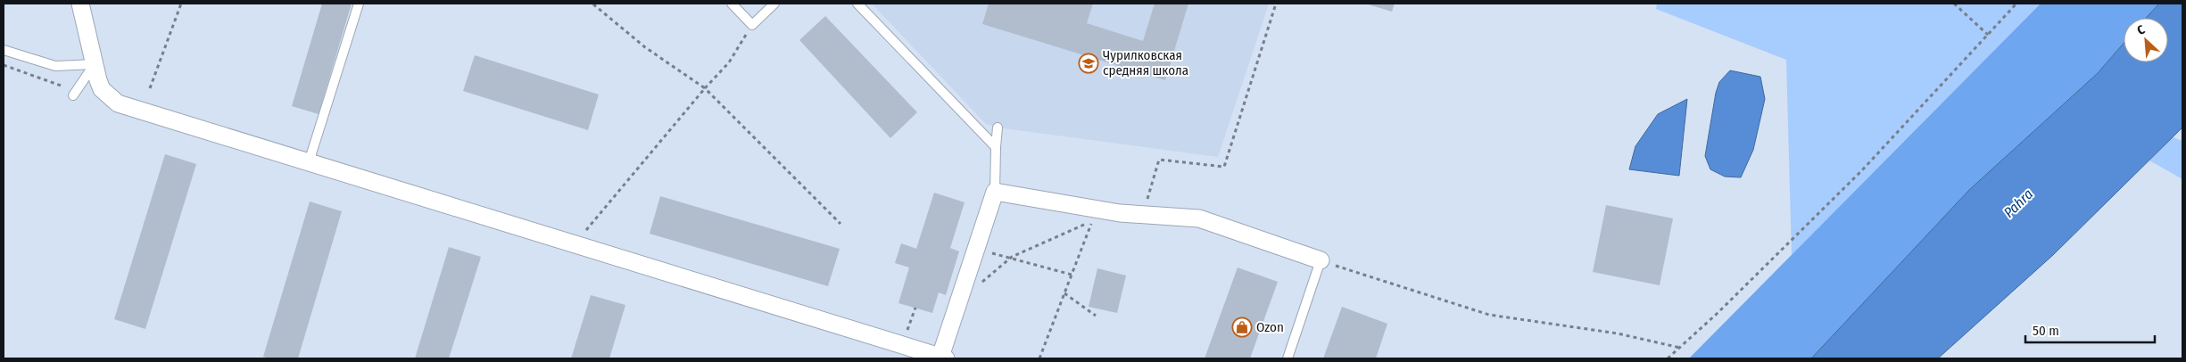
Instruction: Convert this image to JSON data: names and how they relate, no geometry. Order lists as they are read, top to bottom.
{
  "water": ["Pahra"],
  "places": {
    "school or university": ["Чурилковская средняя школа"],
    "shop": ["Ozon"]
  },
  "scale_bar": "50 m",
  "north": "top left"
}
